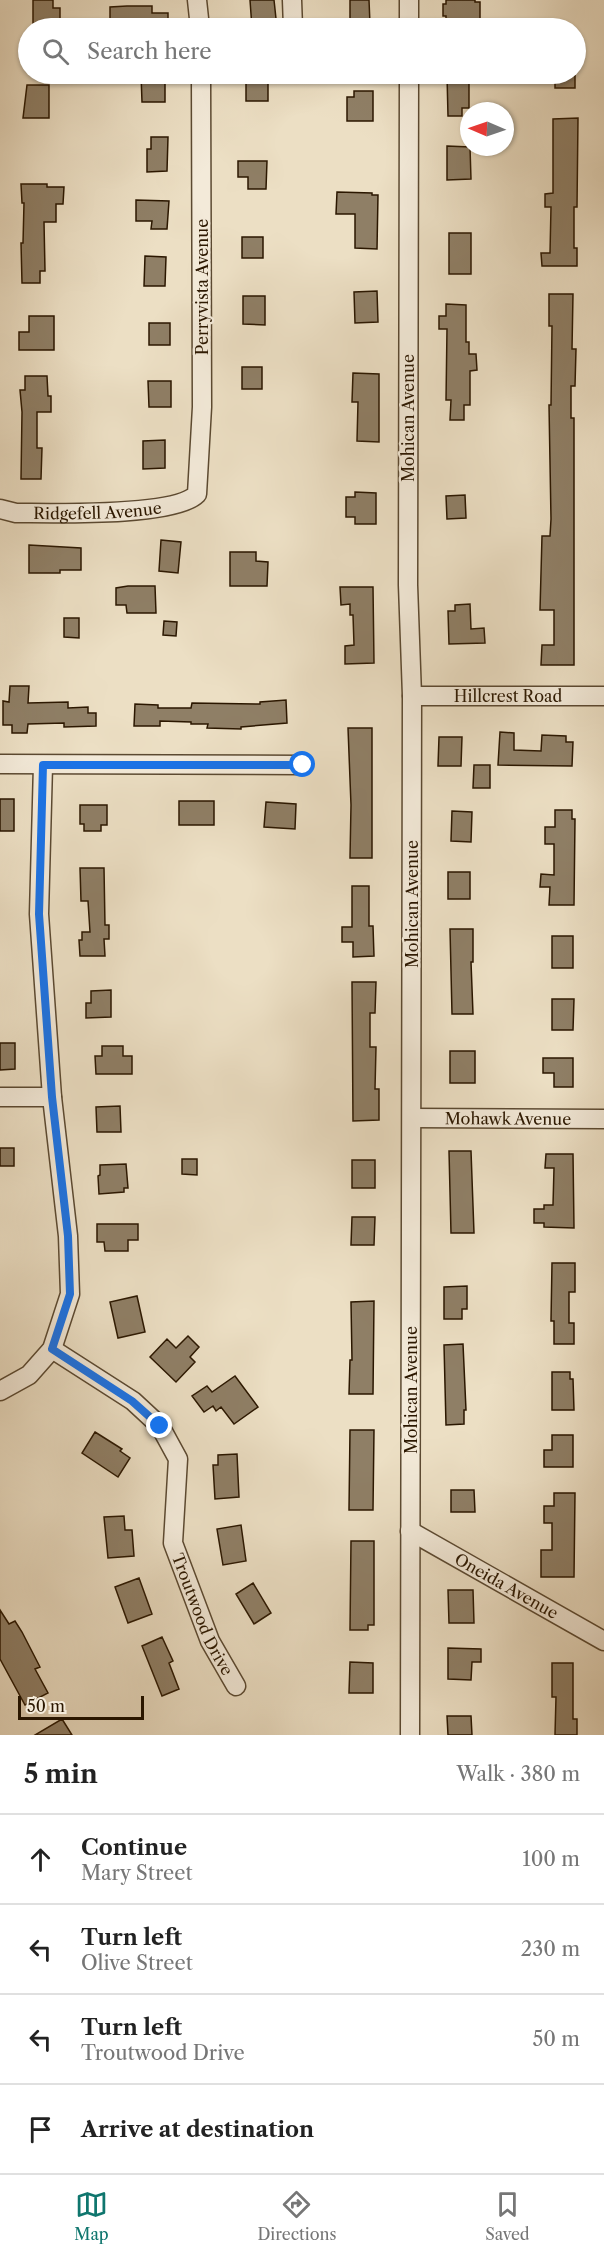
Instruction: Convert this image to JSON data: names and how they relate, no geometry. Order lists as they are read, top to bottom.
{
  "streets": {
    "street": [
      "Perryvista Avenue",
      "Mohican Avenue",
      "Ridgefell Avenue",
      "Hillcrest Road",
      "Mohawk Avenue",
      "Oneida Avenue",
      "Troutwood Drive"
    ]
  },
  "crossings": [
    ["Perryvista Avenue", "Ridgefell Avenue"],
    ["Mohican Avenue", "Hillcrest Road"],
    ["Mohican Avenue", "Mohawk Avenue"],
    ["Mohican Avenue", "Oneida Avenue"]
  ],
  "scale_bar": "50 m",
  "north": "left",
  "page": {
    "search": "Search here",
    "scale": "50 m",
    "heading": ["5 min", "Walk · 380 m"],
    "list": [
      ["Continue", "Mary Street", "100 m"],
      ["Turn left", "Olive Street", "230 m"],
      ["Turn left", "Troutwood Drive", "50 m"],
      "Arrive at destination"
    ],
    "nav": ["Map", "Directions", "Saved"]
  }
}
